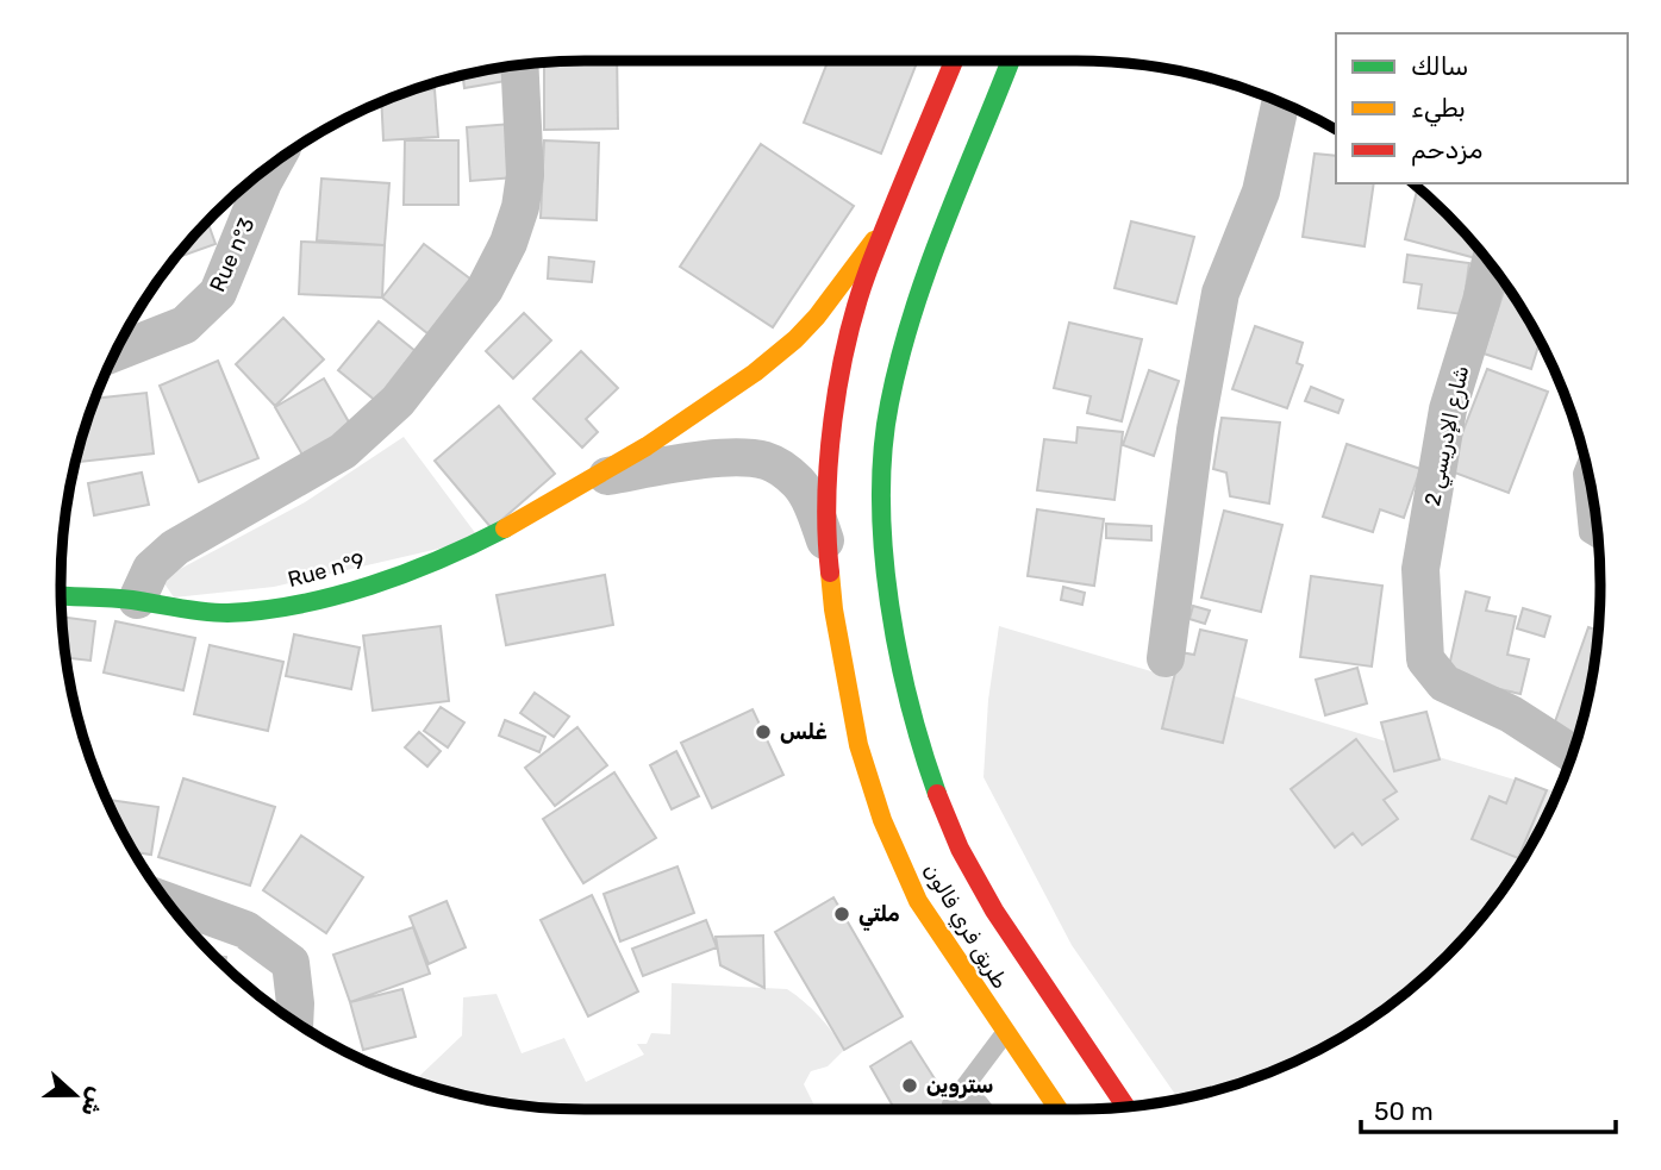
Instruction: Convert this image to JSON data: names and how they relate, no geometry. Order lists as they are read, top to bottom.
{
  "streets": {
    "main road": ["Rue n°9", "طريق فري فالون"],
    "street": ["Rue n°3", "شارع الإدريسي 2"]
  },
  "crossings": [
    ["Rue n°9", "طريق فري فالون"]
  ],
  "places": ["غلس", "ملتي", "ستروين"],
  "legend": ["سالك", "بطيء", "مزدحم"],
  "scale_bar": "50 m",
  "north": "right"
}
